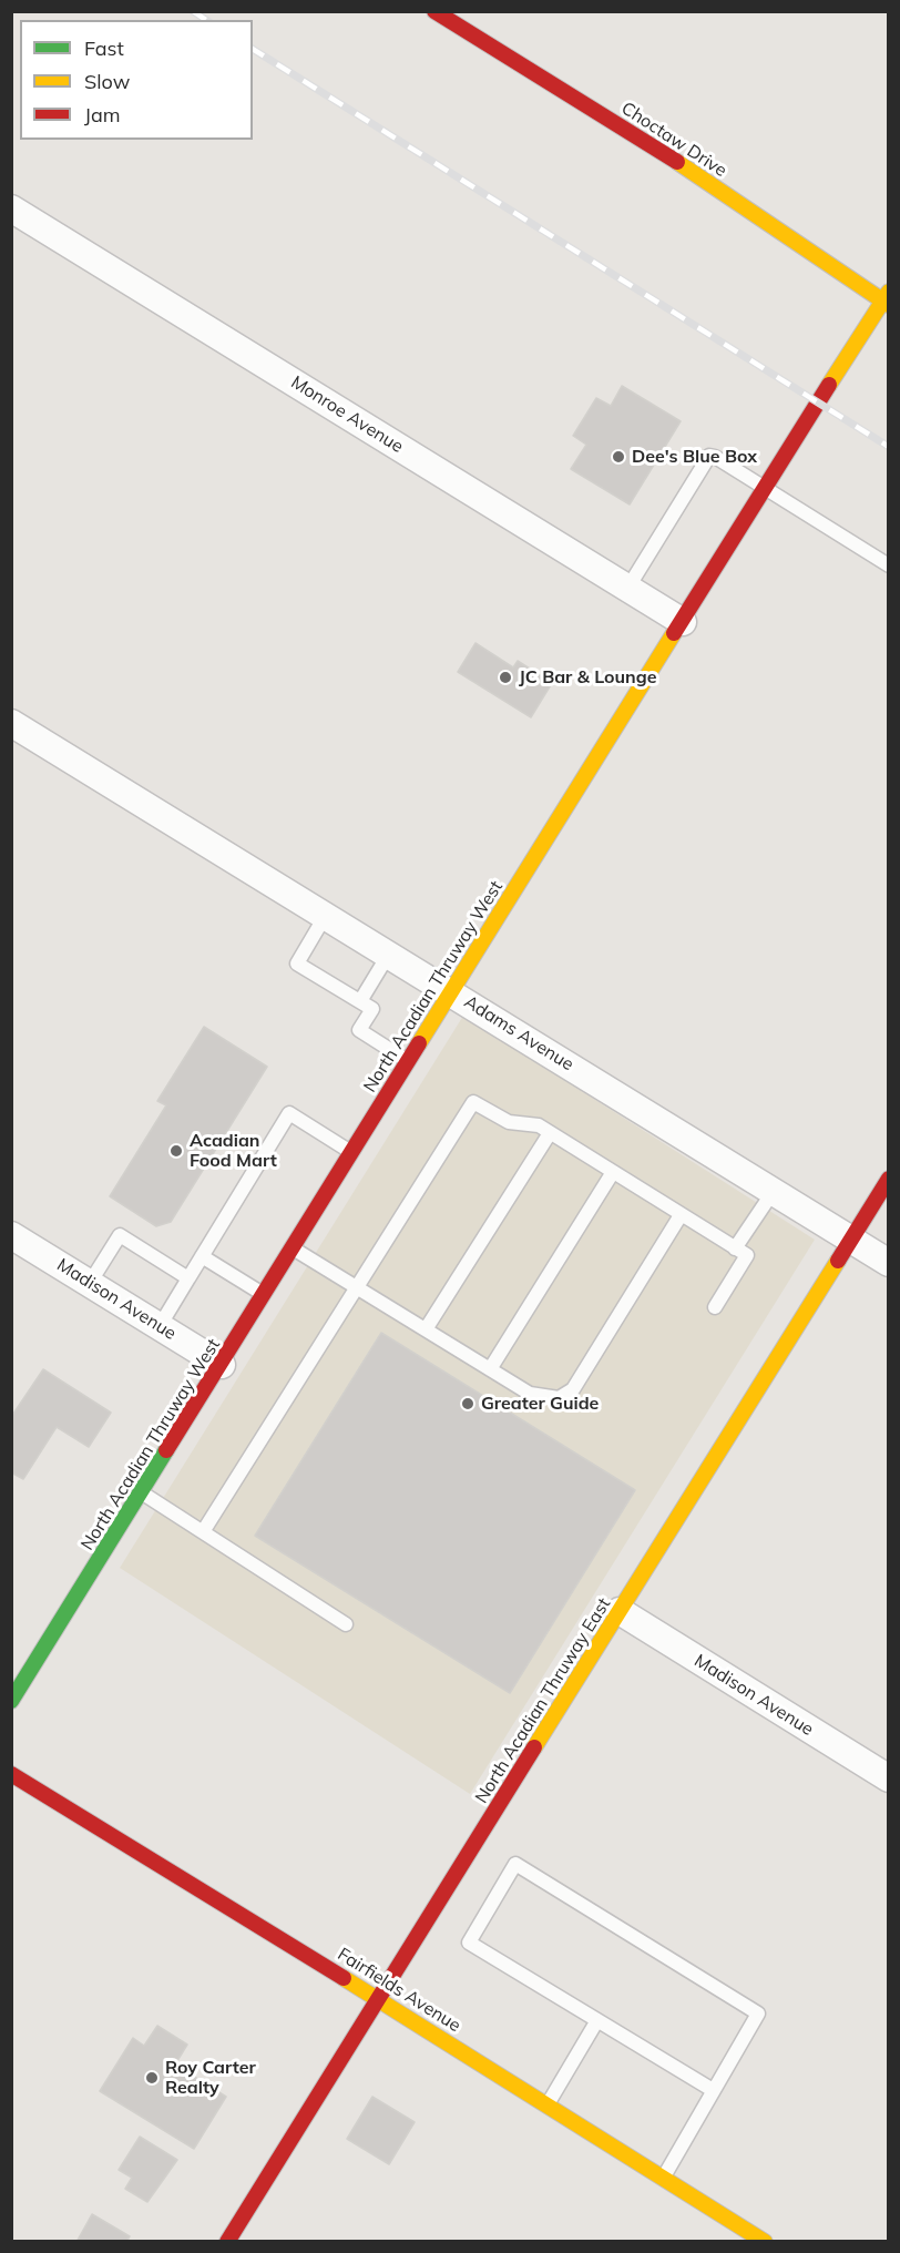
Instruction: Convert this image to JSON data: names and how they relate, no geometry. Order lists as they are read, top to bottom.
{
  "streets": {
    "street": [
      "Choctaw Drive",
      "Monroe Avenue",
      "North Acadian Thruway West",
      "Adams Avenue",
      "Madison Avenue",
      "North Acadian Thruway East",
      "Fairfields Avenue"
    ]
  },
  "crossings": [
    ["Choctaw Drive", "North Acadian Thruway West"],
    ["Monroe Avenue", "North Acadian Thruway West"],
    ["North Acadian Thruway West", "Adams Avenue"],
    ["North Acadian Thruway West", "Madison Avenue"],
    ["Adams Avenue", "North Acadian Thruway East"],
    ["Madison Avenue", "North Acadian Thruway East"],
    ["North Acadian Thruway East", "Fairfields Avenue"]
  ],
  "places": [
    "Dee's Blue Box",
    "JC Bar & Lounge",
    "Acadian Food Mart",
    "Greater Guide",
    "Roy Carter Realty"
  ],
  "legend": ["Fast", "Slow", "Jam"]
}
